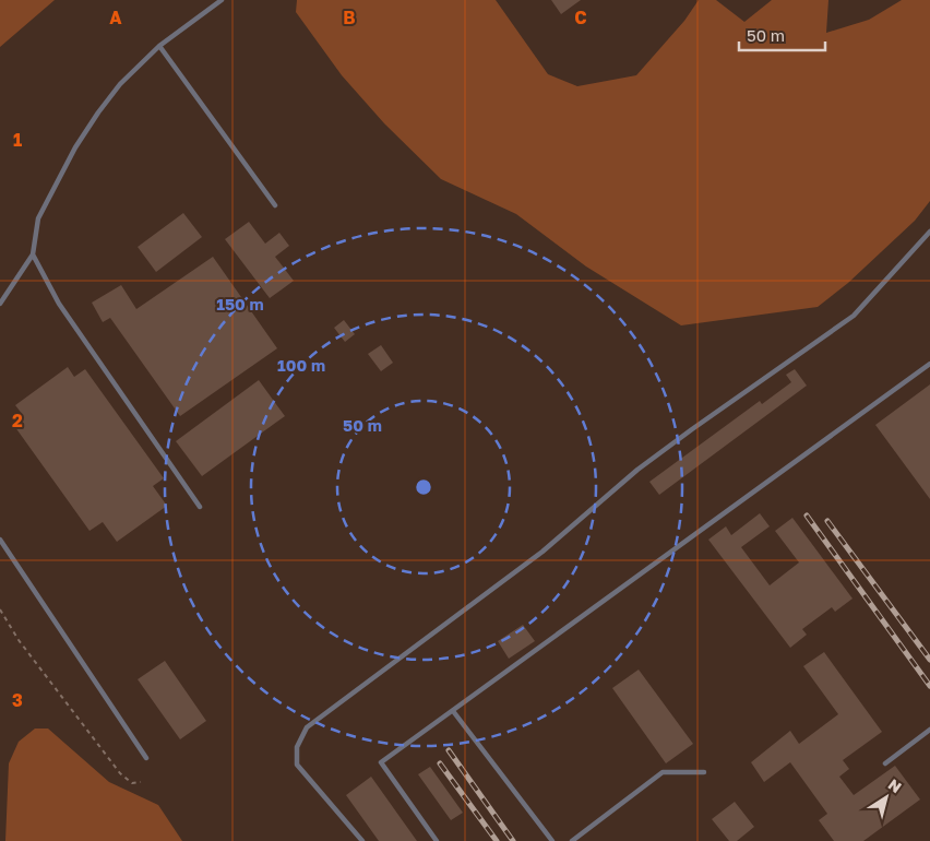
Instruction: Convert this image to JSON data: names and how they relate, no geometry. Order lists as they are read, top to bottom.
{
  "scale_bar": "50 m",
  "north": "top right",
  "grid": {
    "columns": ["A", "B", "C"],
    "rows": ["1", "2", "3"]
  },
  "rings": ["150 m", "100 m", "50 m"]
}
